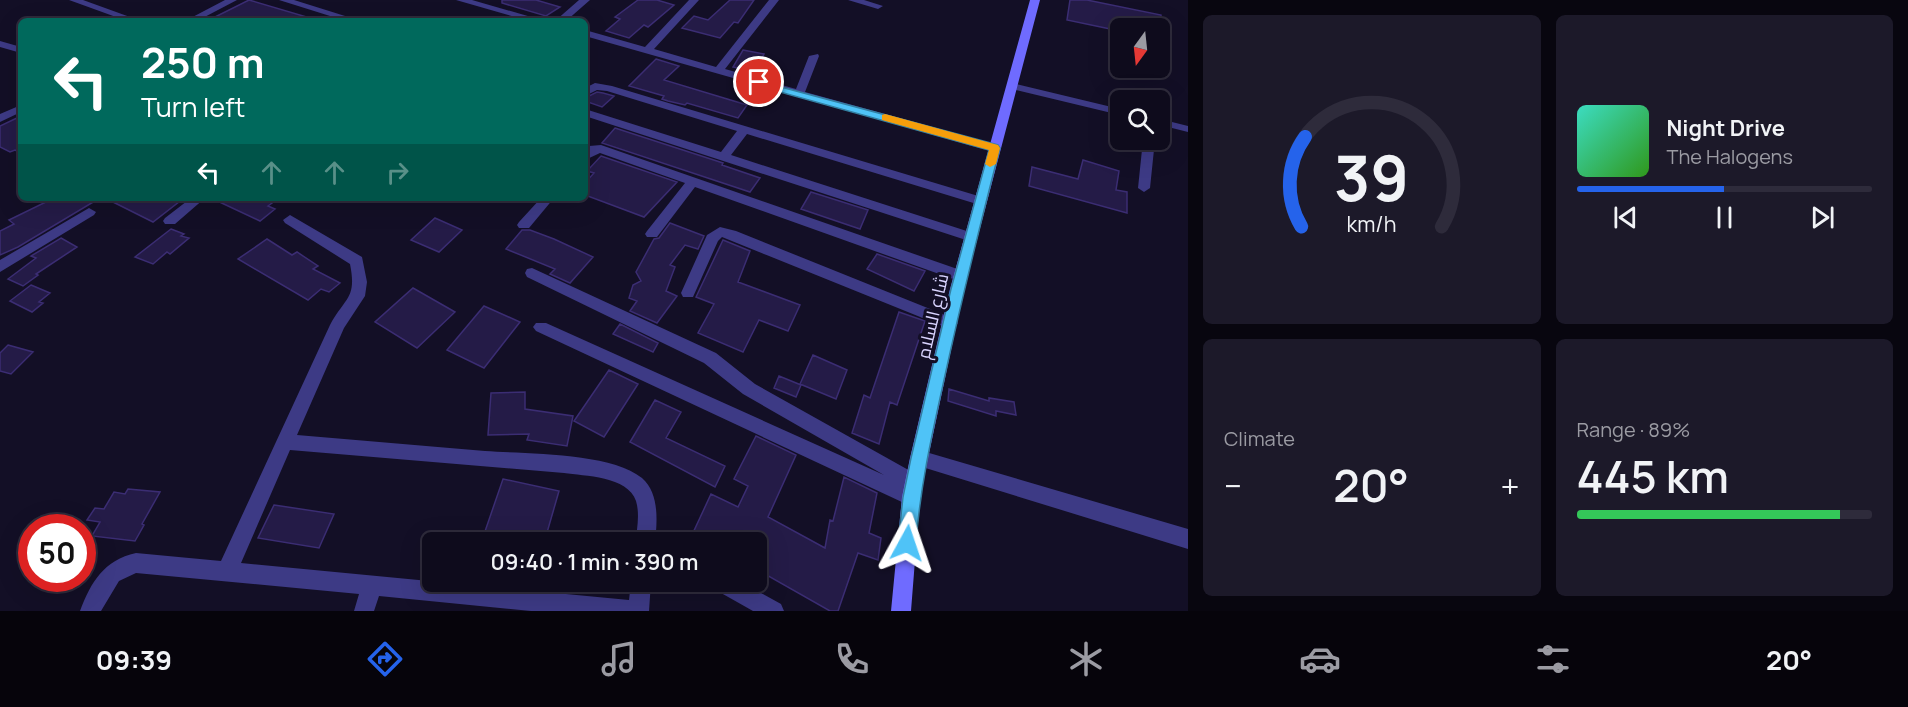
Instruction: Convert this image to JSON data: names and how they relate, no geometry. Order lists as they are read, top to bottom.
{
  "streets": {
    "main road": ["شارع السلام"]
  },
  "north": "bottom",
  "page": {
    "turn": ["250 m", "Turn left"],
    "song": ["Night Drive", "The Halogens"],
    "tile": [
      "Climate",
      ["Range · 89%", "445 km"]
    ],
    "heat": ["−", "20°", "+"],
    "limit": "50",
    "trip": "09:40 · 1 min · 390 m",
    "tabs": ["09:39", "20°"],
    "gauge": ["39", "km/h"]
  }
}
